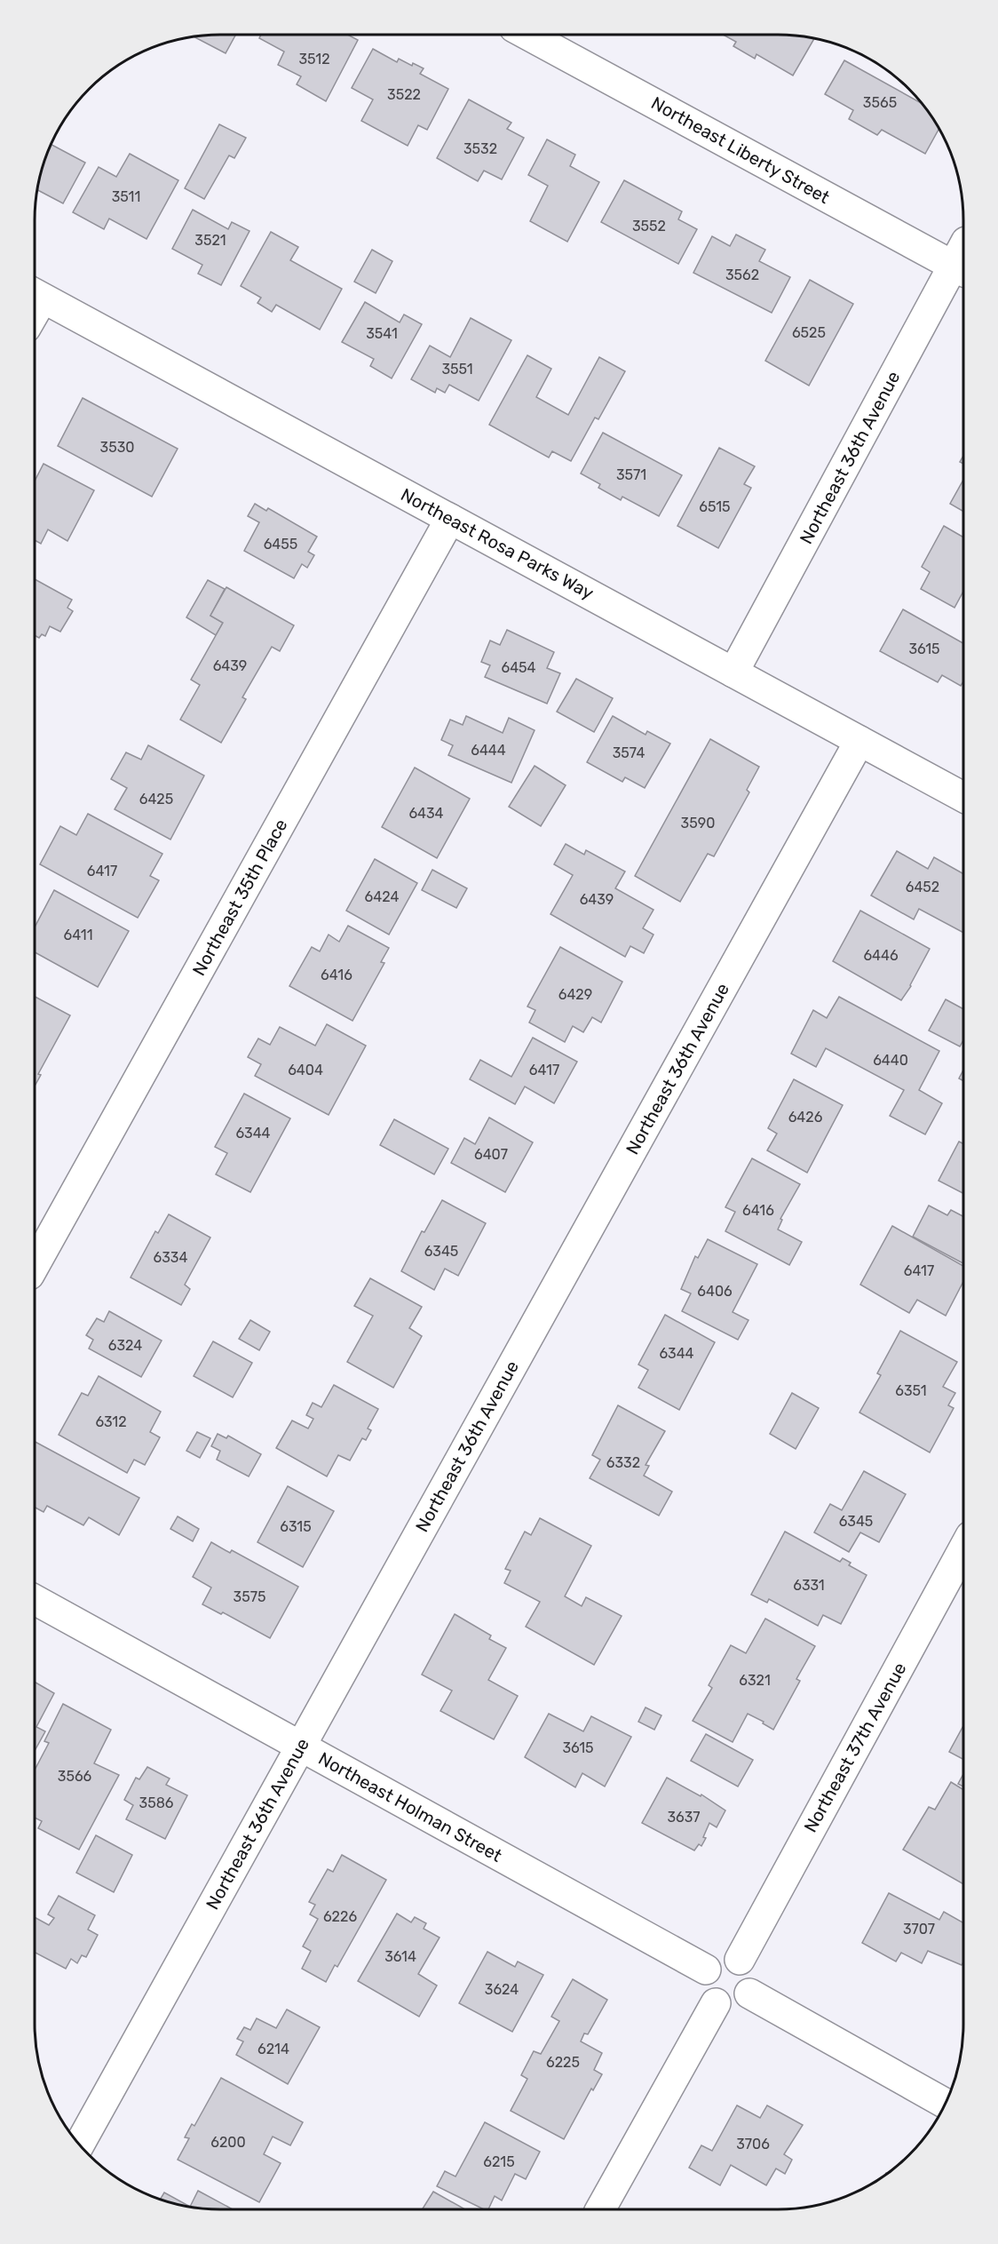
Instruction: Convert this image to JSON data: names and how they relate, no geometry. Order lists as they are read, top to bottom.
{
  "streets": {
    "street": [
      "Northeast Liberty Street",
      "Northeast 36th Avenue",
      "Northeast Rosa Parks Way",
      "Northeast 35th Place",
      "Northeast 37th Avenue",
      "Northeast Holman Street"
    ]
  },
  "crossings": [
    ["Northeast Liberty Street", "Northeast 36th Avenue"],
    ["Northeast 36th Avenue", "Northeast Rosa Parks Way"],
    ["Northeast 36th Avenue", "Northeast Holman Street"],
    ["Northeast Rosa Parks Way", "Northeast 35th Place"],
    ["Northeast 37th Avenue", "Northeast Holman Street"]
  ],
  "house_numbers": [
    "3512",
    "3522",
    "3565",
    "3532",
    "3511",
    "3552",
    "3521",
    "3562",
    "6525",
    "3541",
    "3551",
    "3530",
    "3571",
    "6515",
    "6455",
    "3615",
    "6439",
    "6454",
    "6444",
    "3574",
    "6425",
    "6434",
    "3590",
    "6417",
    "6452",
    "6424",
    "6439",
    "6411",
    "6446",
    "6416",
    "6429",
    "6440",
    "6404",
    "6417",
    "6426",
    "6344",
    "6407",
    "6416",
    "6345",
    "6334",
    "6417",
    "6406",
    "6324",
    "6344",
    "6351",
    "6312",
    "6332",
    "6345",
    "6315",
    "6331",
    "3575",
    "6321",
    "3615",
    "3566",
    "3586",
    "3637",
    "6226",
    "3707",
    "3614",
    "3624",
    "6214",
    "6225",
    "6200",
    "3706",
    "6215"
  ]
}
